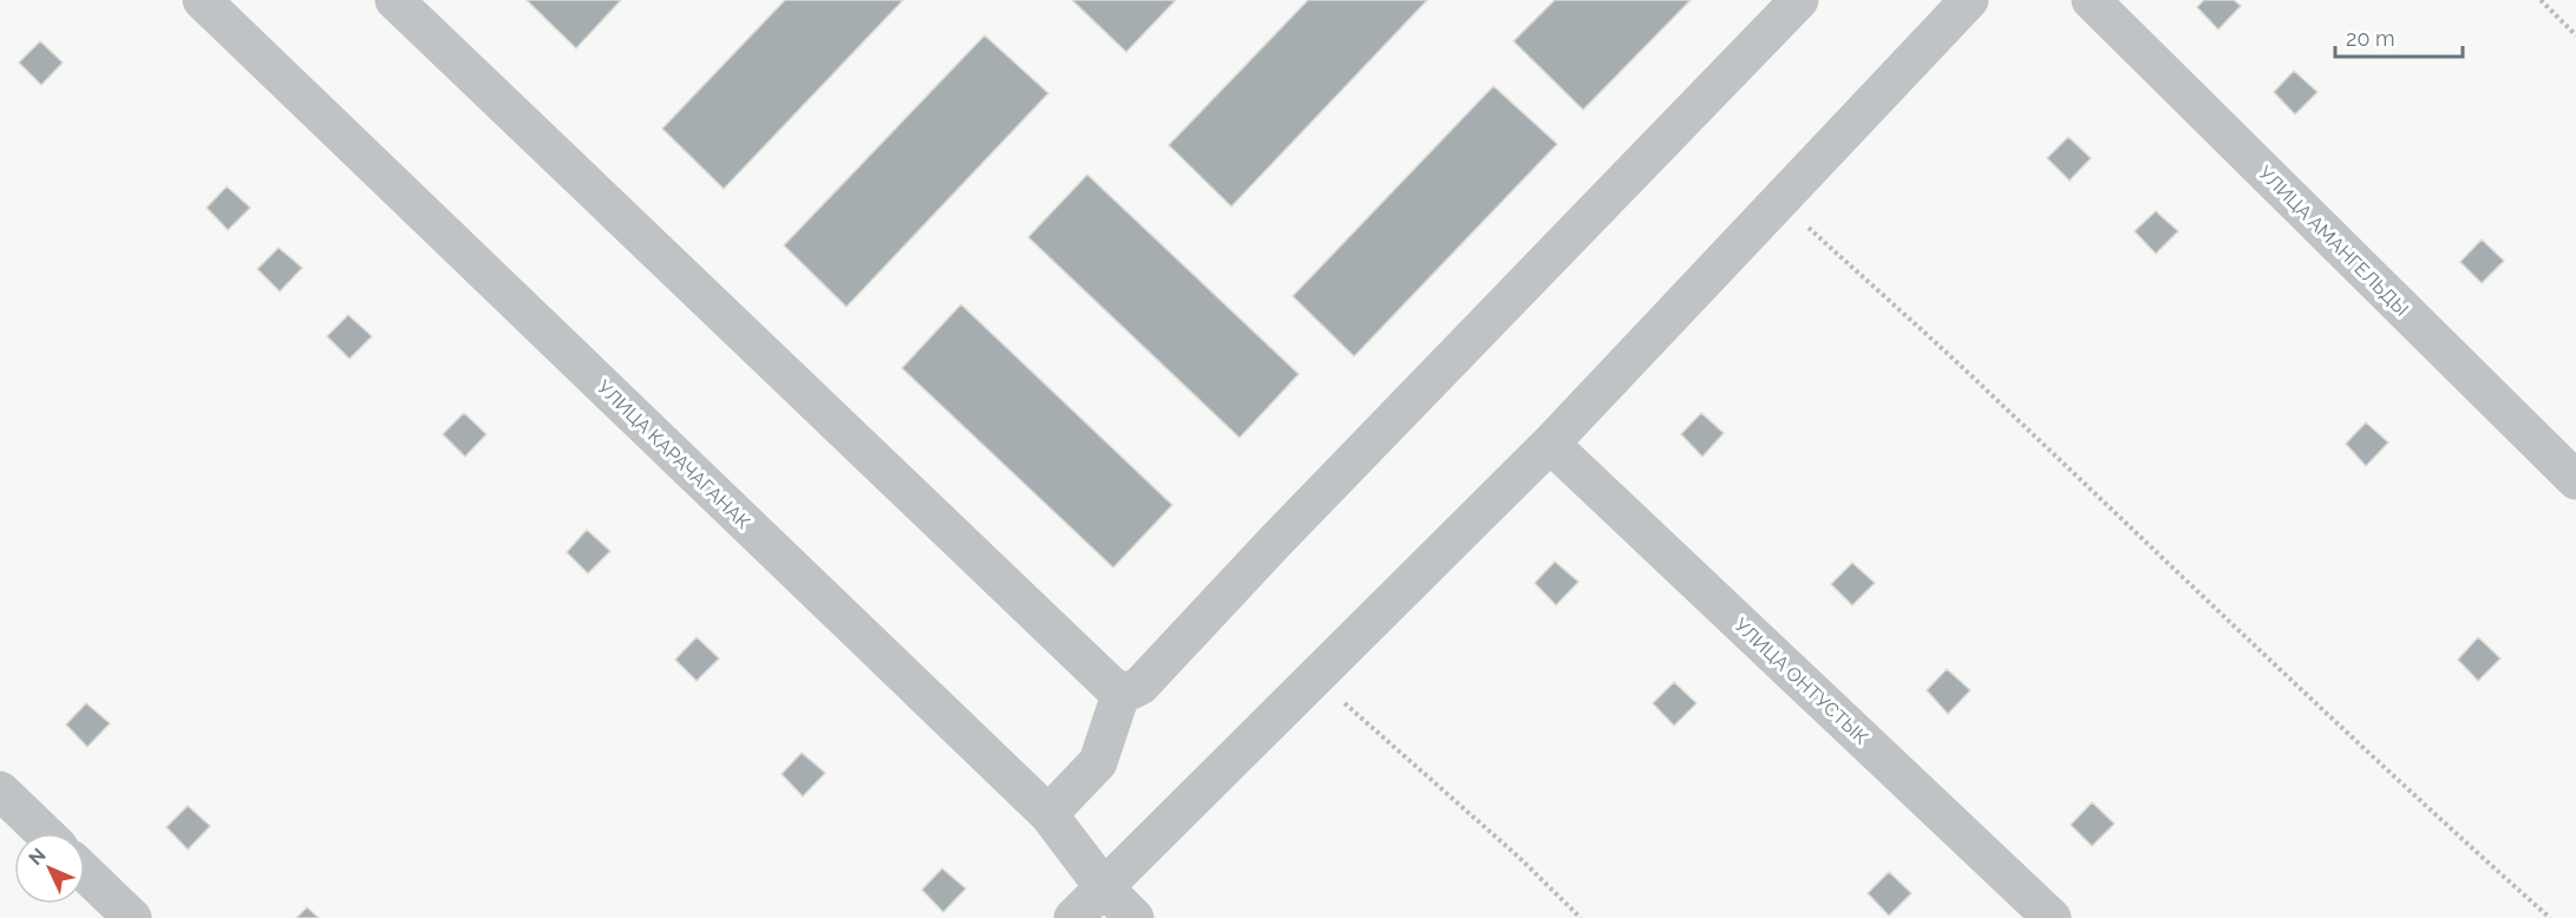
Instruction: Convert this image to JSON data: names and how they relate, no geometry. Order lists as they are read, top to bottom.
{
  "streets": {
    "street": ["УЛИЦА АМАНГЕЛЬДЫ", "УЛИЦА КАРАЧАГАНАК", "УЛИЦА ОНТУСТЫК"]
  },
  "scale_bar": "20 m",
  "north": "top left"
}
